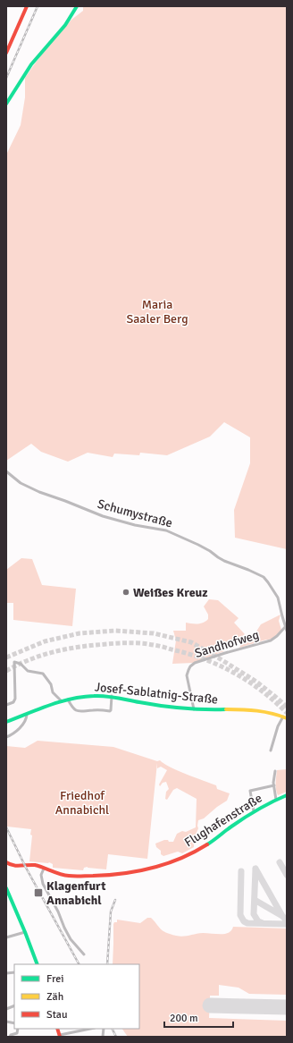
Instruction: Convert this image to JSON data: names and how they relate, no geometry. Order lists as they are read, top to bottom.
{
  "streets": {
    "main road": ["Josef-Sablatnig-Straße", "Flughafenstraße"],
    "street": ["Schumystraße", "Sandhofweg"]
  },
  "crossings": [
    ["Schumystraße", "Sandhofweg"],
    ["Sandhofweg", "Josef-Sablatnig-Straße"]
  ],
  "parks": ["Maria Saaler Berg", "Friedhof Annabichl"],
  "places": {
    "other": ["Weißes Kreuz"],
    "transit": ["Klagenfurt Annabichl"]
  },
  "legend": ["Frei", "Zäh", "Stau"],
  "scale_bar": "200 m"
}
